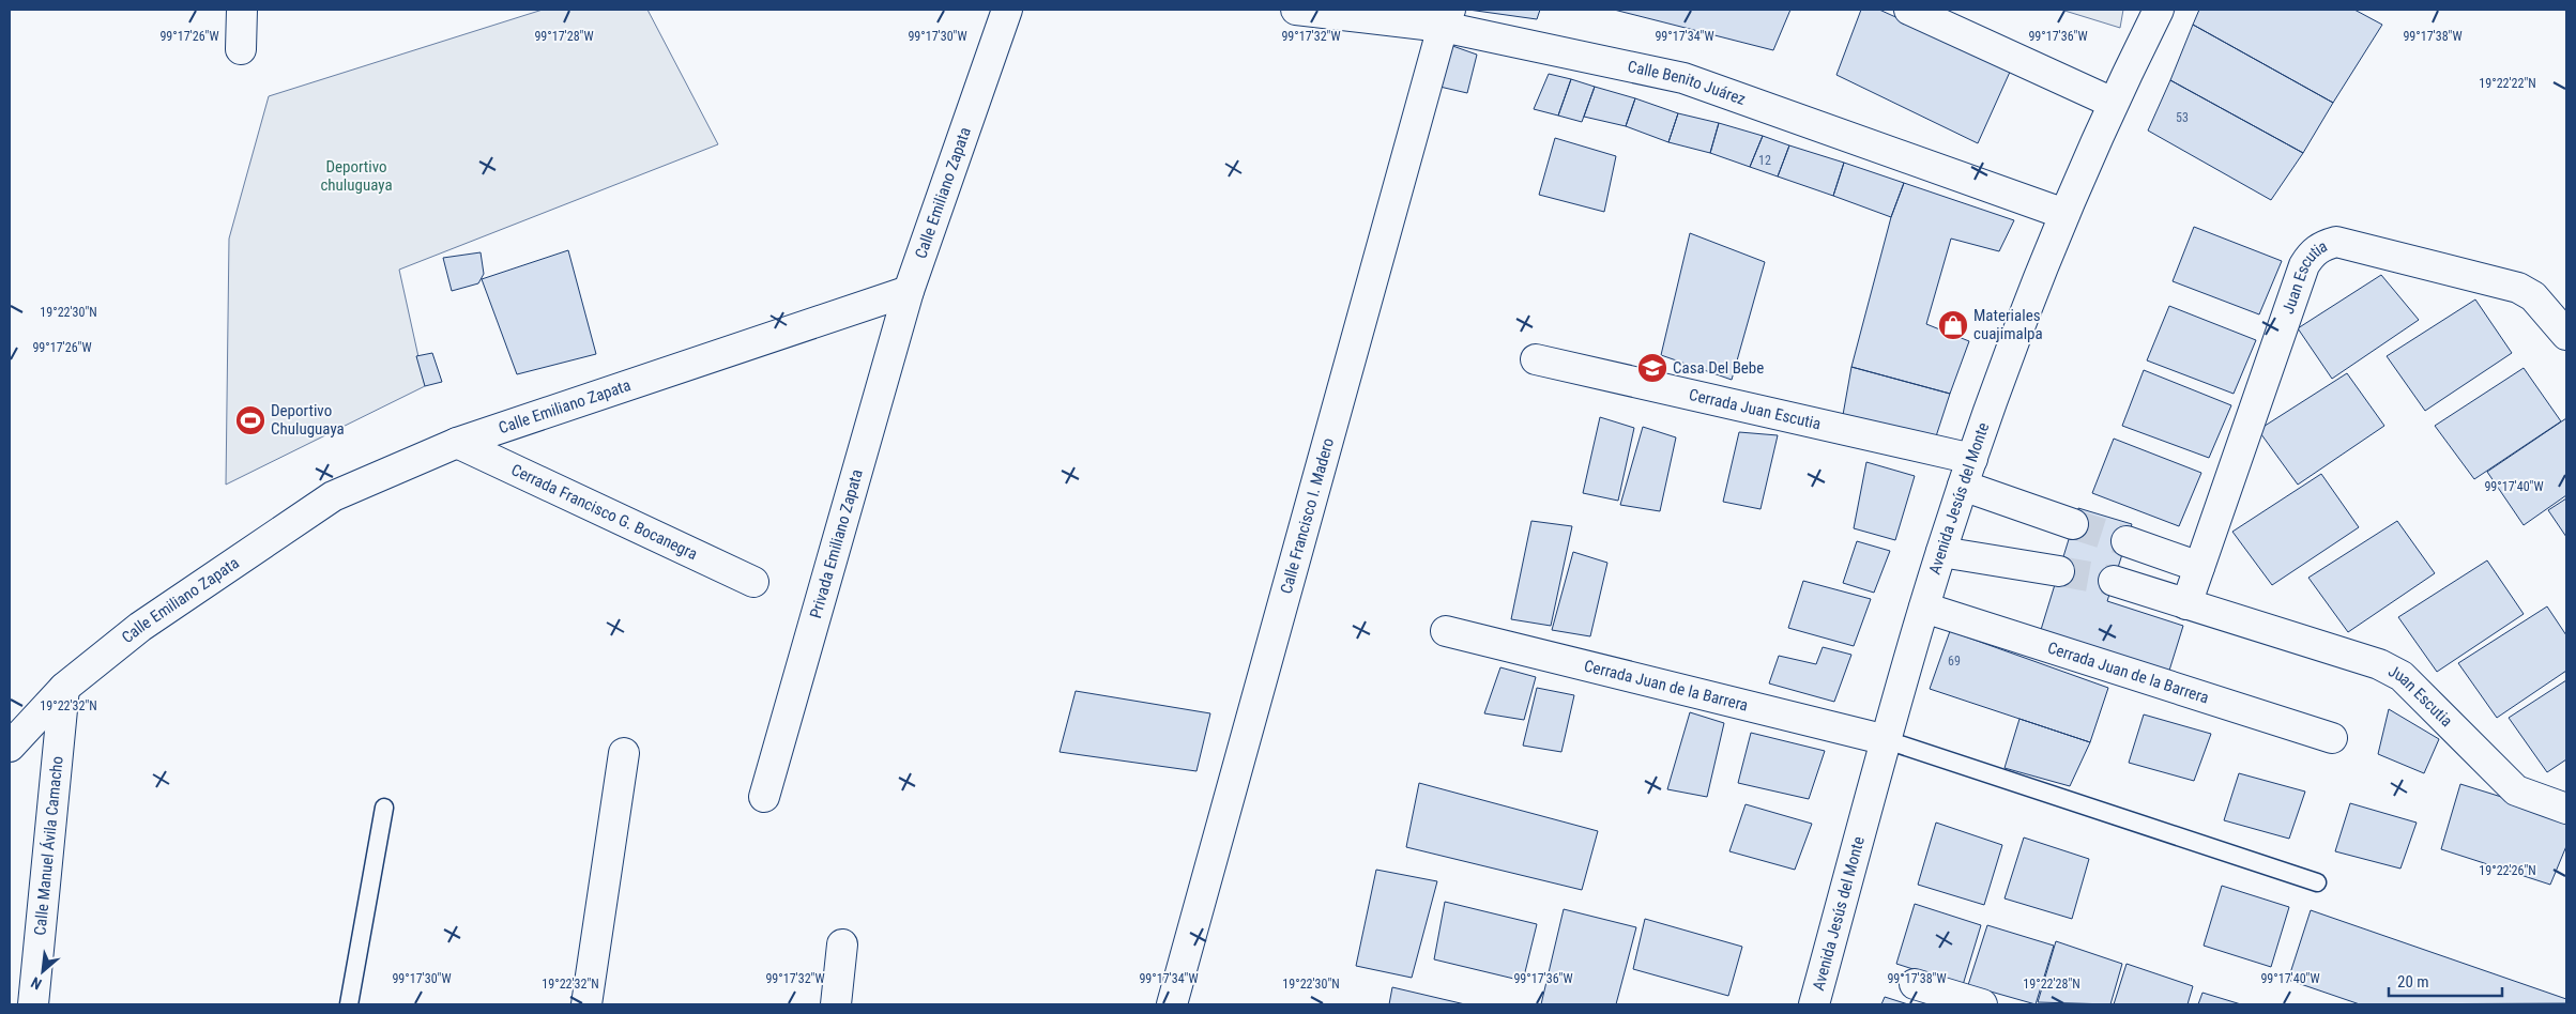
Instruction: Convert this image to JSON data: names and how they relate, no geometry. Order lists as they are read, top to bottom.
{
  "streets": {
    "street": [
      "Calle Benito Juárez",
      "Calle Emiliano Zapata",
      "Juan Escutia",
      "Cerrada Juan Escutia",
      "Avenida Jesús del Monte",
      "Cerrada Francisco G. Bocanegra",
      "Calle Francisco I. Madero",
      "Privada Emiliano Zapata",
      "Cerrada Juan de la Barrera",
      "Calle Manuel Ávila Camacho"
    ]
  },
  "crossings": [
    ["Calle Benito Juárez", "Avenida Jesús del Monte"],
    ["Calle Benito Juárez", "Calle Francisco I. Madero"],
    ["Calle Emiliano Zapata", "Cerrada Francisco G. Bocanegra"],
    ["Calle Emiliano Zapata", "Privada Emiliano Zapata"],
    ["Calle Emiliano Zapata", "Calle Manuel Ávila Camacho"],
    ["Cerrada Juan Escutia", "Avenida Jesús del Monte"],
    ["Avenida Jesús del Monte", "Cerrada Juan de la Barrera"]
  ],
  "parks": ["Deportivo chuluguaya"],
  "places": {
    "shop": ["Materiales cuajimalpa"],
    "school or university": ["Casa Del Bebe"],
    "sports": ["Deportivo Chuluguaya"]
  },
  "house_numbers": ["53", "12", "69"],
  "scale_bar": "20 m",
  "north": "bottom left",
  "coordinates": [
    "99°17'26\"W",
    "99°17'28\"W",
    "99°17'30\"W",
    "99°17'32\"W",
    "99°17'34\"W",
    "99°17'36\"W",
    "99°17'38\"W",
    "19°22'22\"N",
    "19°22'30\"N",
    "99°17'40\"W",
    "19°22'32\"N",
    "19°22'26\"N",
    "19°22'28\"N"
  ]
}
